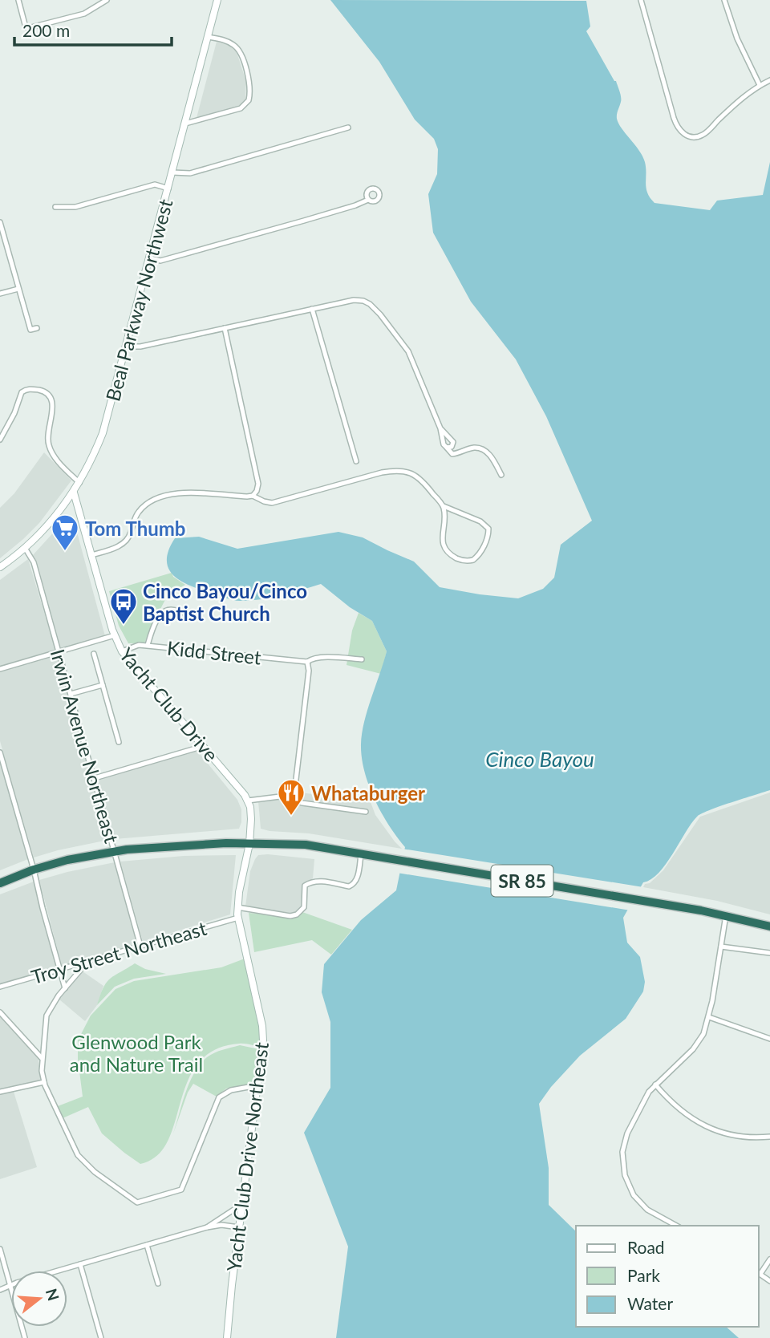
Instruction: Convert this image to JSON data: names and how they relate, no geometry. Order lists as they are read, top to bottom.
{
  "streets": {
    "highway": ["SR 85"],
    "main road": ["Beal Parkway Northwest", "Yacht Club Drive", "Yacht Club Drive Northeast"],
    "street": ["Kidd Street", "Irwin Avenue Northeast", "Troy Street Northeast"]
  },
  "crossings": [
    ["Beal Parkway Northwest", "Yacht Club Drive"],
    ["Beal Parkway Northwest", "Irwin Avenue Northeast"],
    ["Kidd Street", "Yacht Club Drive"],
    ["Irwin Avenue Northeast", "SR 85"],
    ["Irwin Avenue Northeast", "Troy Street Northeast"],
    ["SR 85", "Yacht Club Drive Northeast"],
    ["Troy Street Northeast", "Yacht Club Drive Northeast"]
  ],
  "water": ["Cinco Bayou"],
  "parks": ["Glenwood Park and Nature Trail"],
  "places": {
    "supermarket": ["Tom Thumb"],
    "bus stop": ["Cinco Bayou/Cinco Baptist Church"],
    "restaurant": ["Whataburger"]
  },
  "legend": ["Road", "Park", "Water"],
  "scale_bar": "200 m",
  "north": "right"
}
